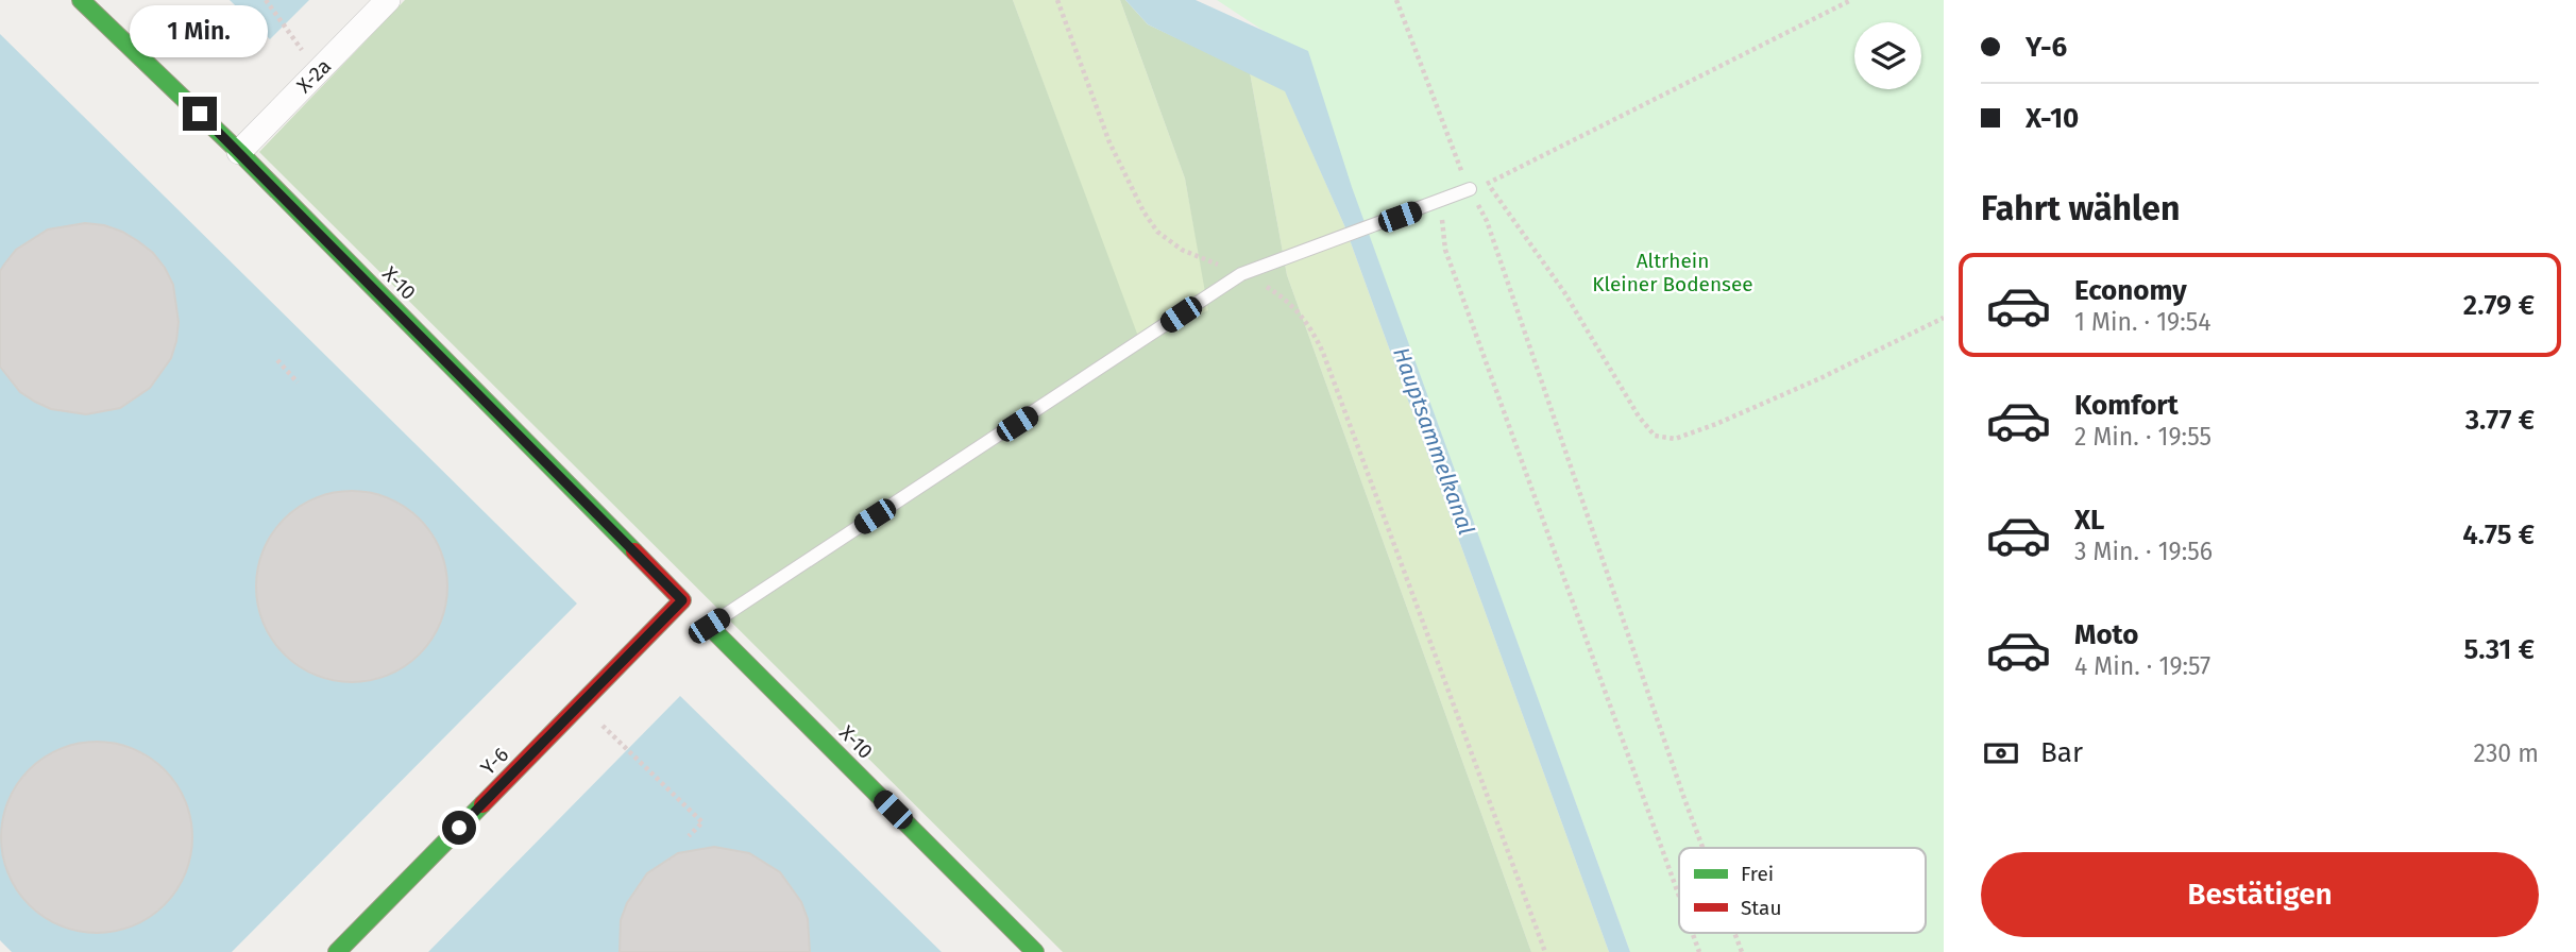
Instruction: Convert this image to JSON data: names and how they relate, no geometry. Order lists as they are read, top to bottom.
{
  "streets": {
    "street": ["X-2a", "X-10", "Y-6"]
  },
  "crossings": [
    ["X-2a", "X-10"],
    ["X-10", "Y-6"]
  ],
  "water": ["Hauptsammelkanal"],
  "parks": ["Altrhein Kleiner Bodensee"],
  "legend": ["Frei", "Stau"],
  "page": {
    "banner": ["Y-6", "X-10"],
    "bubble": "1 Min.",
    "heading": "Fahrt wählen",
    "list": [
      {
        "name": "Economy",
        "note": "1 Min. · 19:54",
        "value": "2.79 €"
      },
      {
        "name": "Komfort",
        "note": "2 Min. · 19:55",
        "value": "3.77 €"
      },
      {
        "name": "XL",
        "note": "3 Min. · 19:56",
        "value": "4.75 €"
      },
      {
        "name": "Moto",
        "note": "4 Min. · 19:57",
        "value": "5.31 €"
      }
    ],
    "pay": ["Bar", "230 m"],
    "buttons": "Bestätigen"
  }
}
